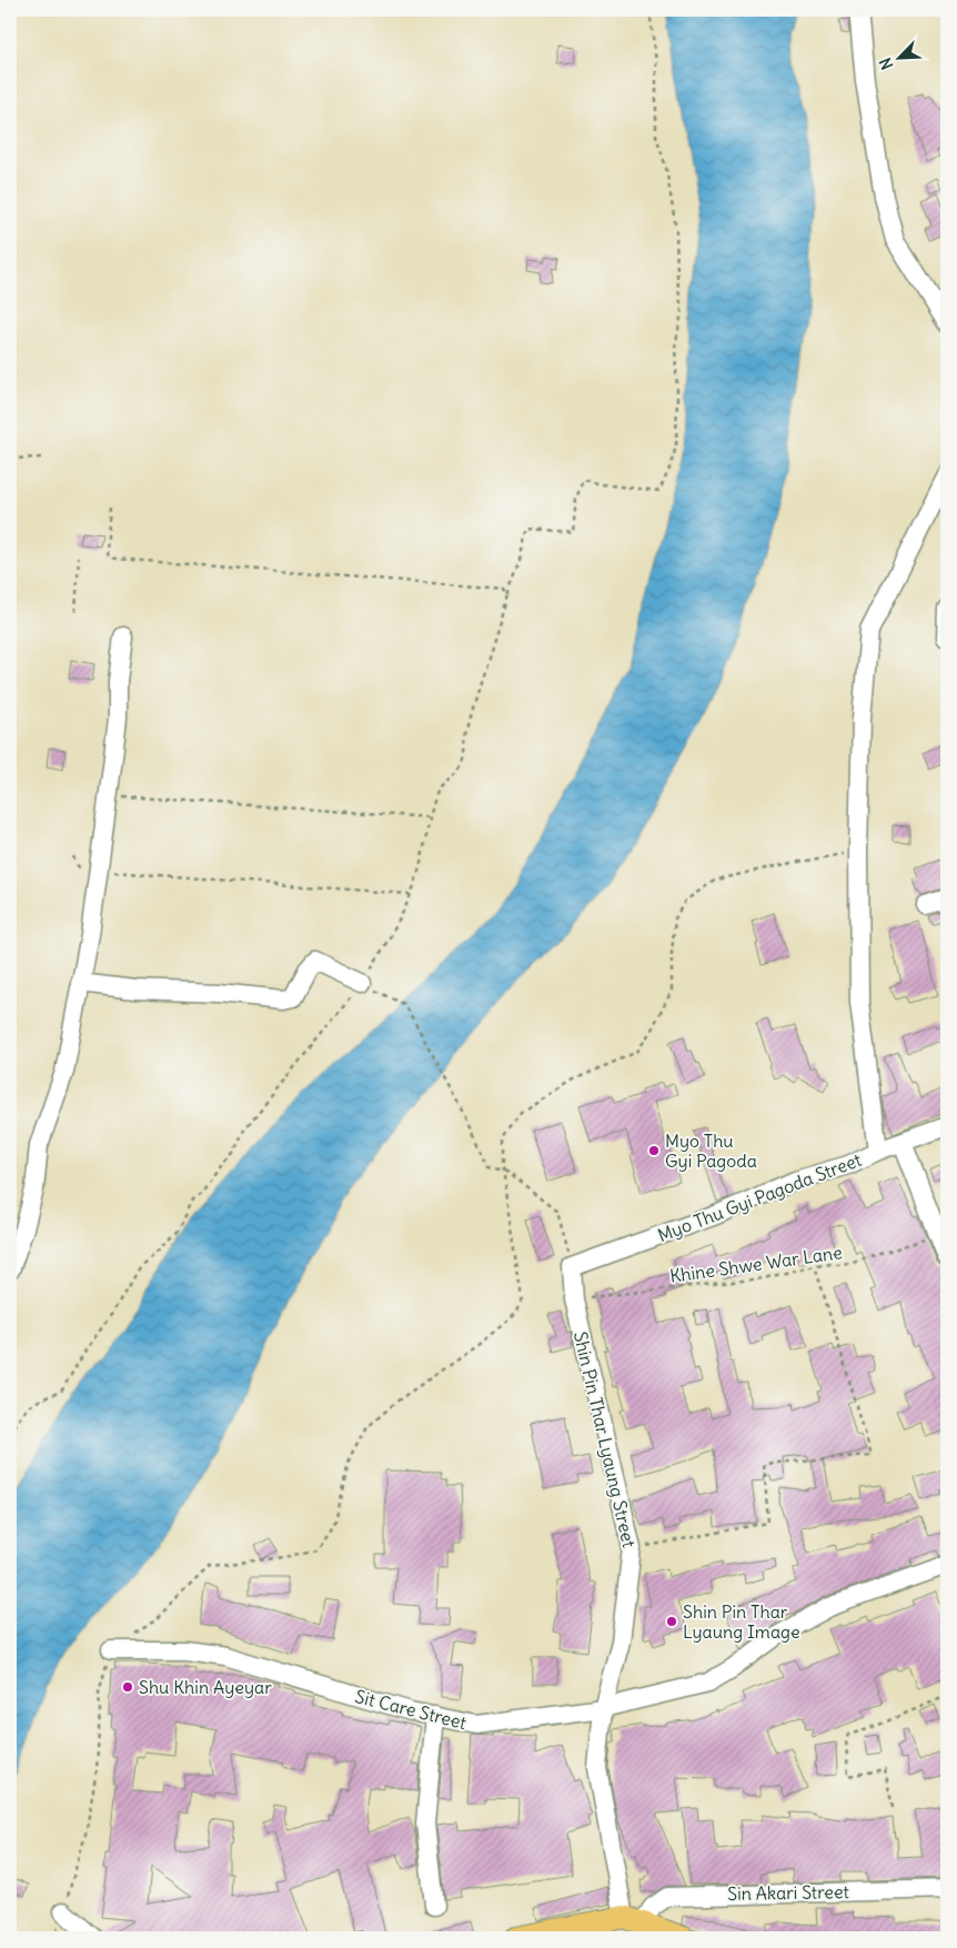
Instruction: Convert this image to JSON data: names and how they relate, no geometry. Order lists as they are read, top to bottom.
{
  "streets": {
    "street": [
      "Myo Thu Gyi Pagoda Street",
      "Shin Pin Thar Lyaung Street",
      "Sit Care Street",
      "Sin Akari Street"
    ],
    "path": ["Khine Shwe War Lane"]
  },
  "crossings": [
    ["Myo Thu Gyi Pagoda Street", "Shin Pin Thar Lyaung Street"],
    ["Khine Shwe War Lane", "Shin Pin Thar Lyaung Street"],
    ["Shin Pin Thar Lyaung Street", "Sit Care Street"]
  ],
  "places": ["Myo Thu Gyi Pagoda", "Shin Pin Thar Lyaung Image", "Shu Khin Ayeyar"],
  "north": "bottom left"
}
